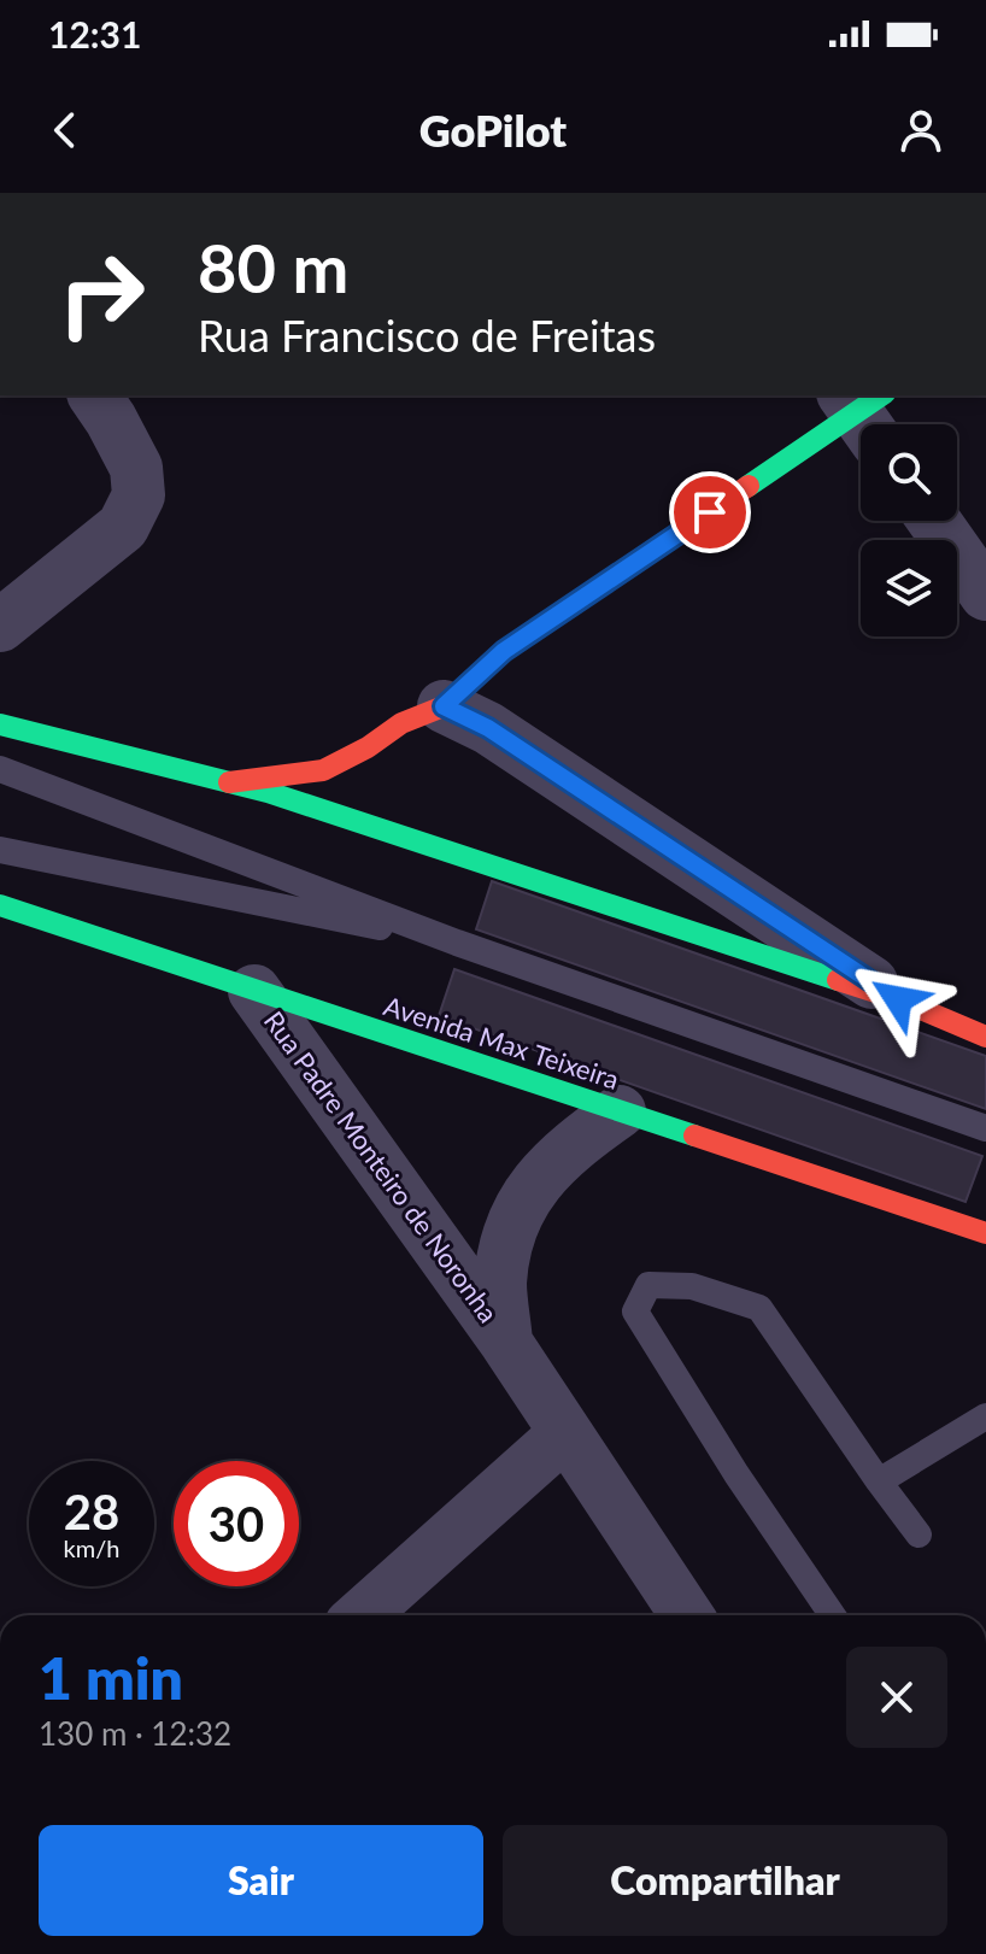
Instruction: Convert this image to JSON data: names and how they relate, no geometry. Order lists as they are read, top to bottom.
{
  "streets": {
    "main road": ["Avenida Max Teixeira"],
    "street": ["Rua Padre Monteiro de Noronha"]
  },
  "crossings": [
    ["Avenida Max Teixeira", "Rua Padre Monteiro de Noronha"]
  ],
  "page": {
    "status": "12:31",
    "header": "GoPilot",
    "turn": ["80 m", "Rua Francisco de Freitas"],
    "speed": "28 km/h",
    "limit": "30",
    "heading": ["1 min", "130 m · 12:32"],
    "buttons": ["Sair", "Compartilhar"]
  }
}
